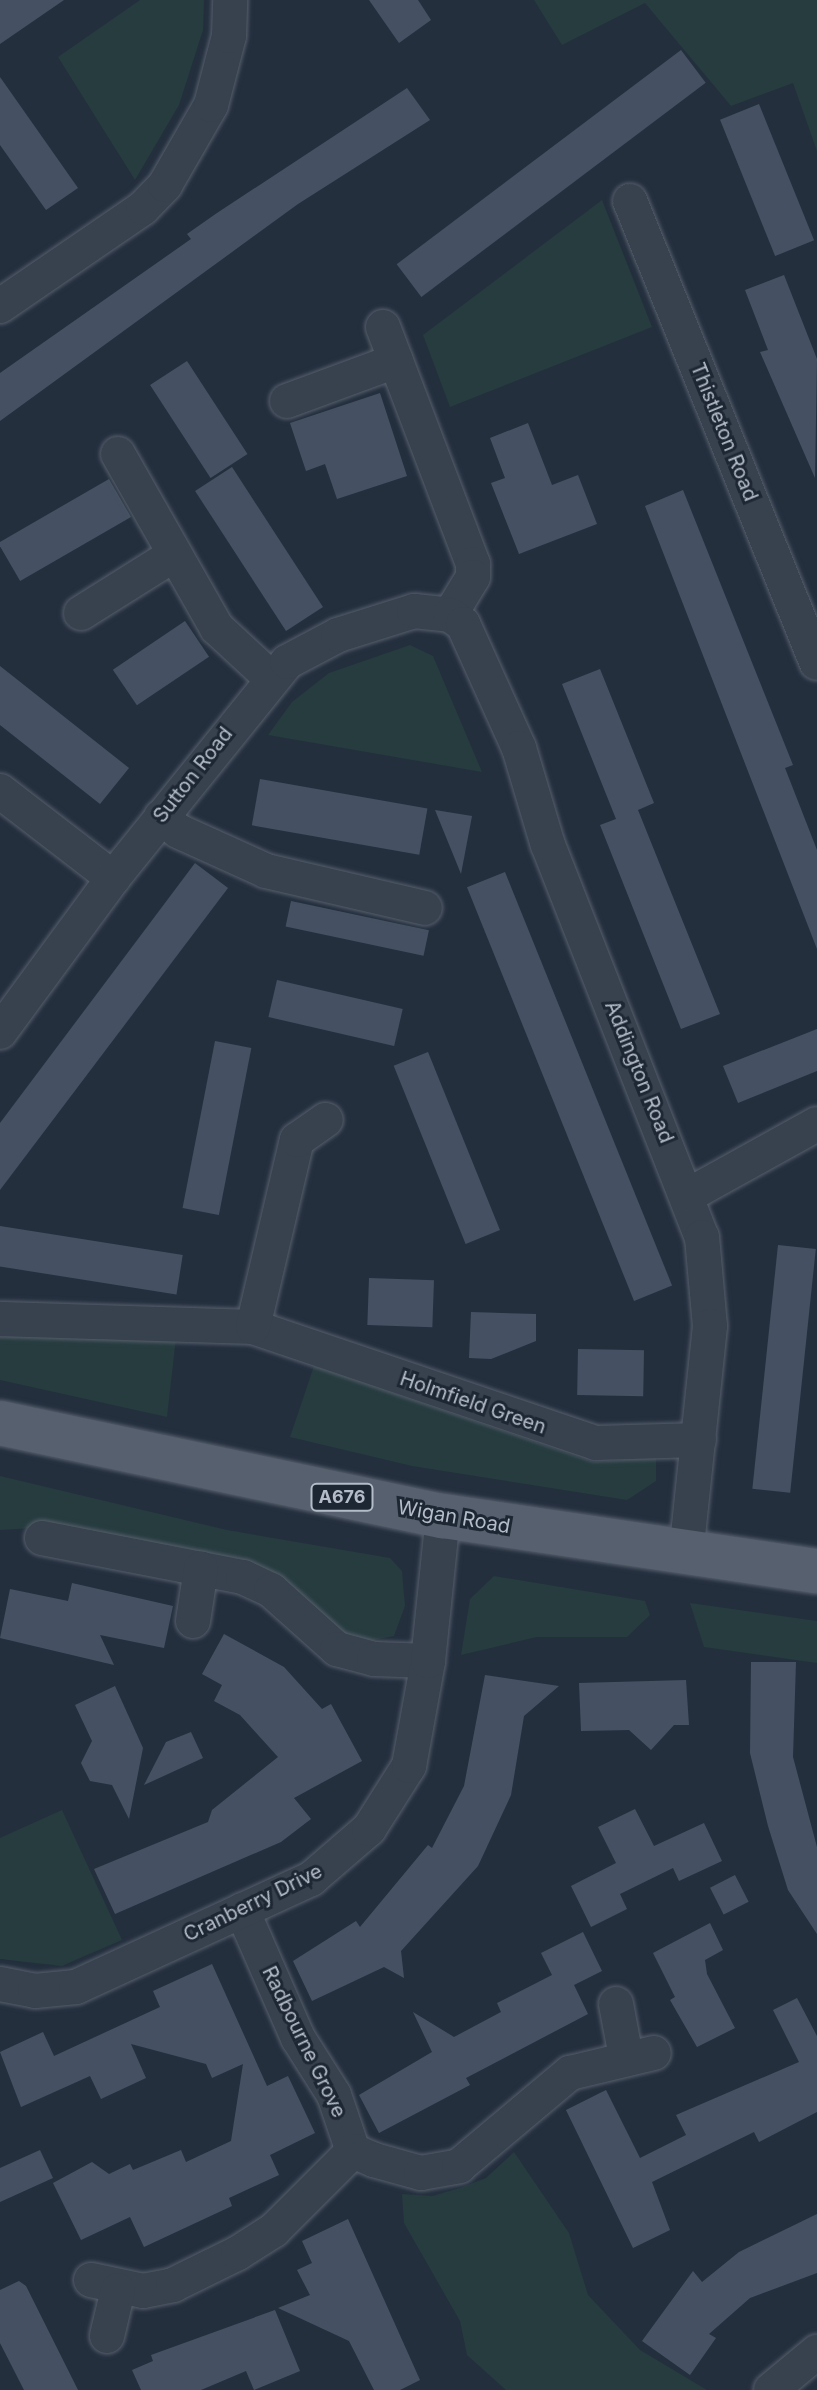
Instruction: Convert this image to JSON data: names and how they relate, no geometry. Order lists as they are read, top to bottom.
{
  "streets": {
    "main road": ["A676", "Wigan Road"],
    "street": [
      "Thistleton Road",
      "Sutton Road",
      "Addington Road",
      "Holmfield Green",
      "Cranberry Drive",
      "Radbourne Grove"
    ]
  },
  "crossings": [
    ["Sutton Road", "Addington Road"],
    ["Addington Road", "Holmfield Green"],
    ["Addington Road", "Wigan Road"],
    ["Wigan Road", "Cranberry Drive"],
    ["Cranberry Drive", "Radbourne Grove"]
  ]
}
